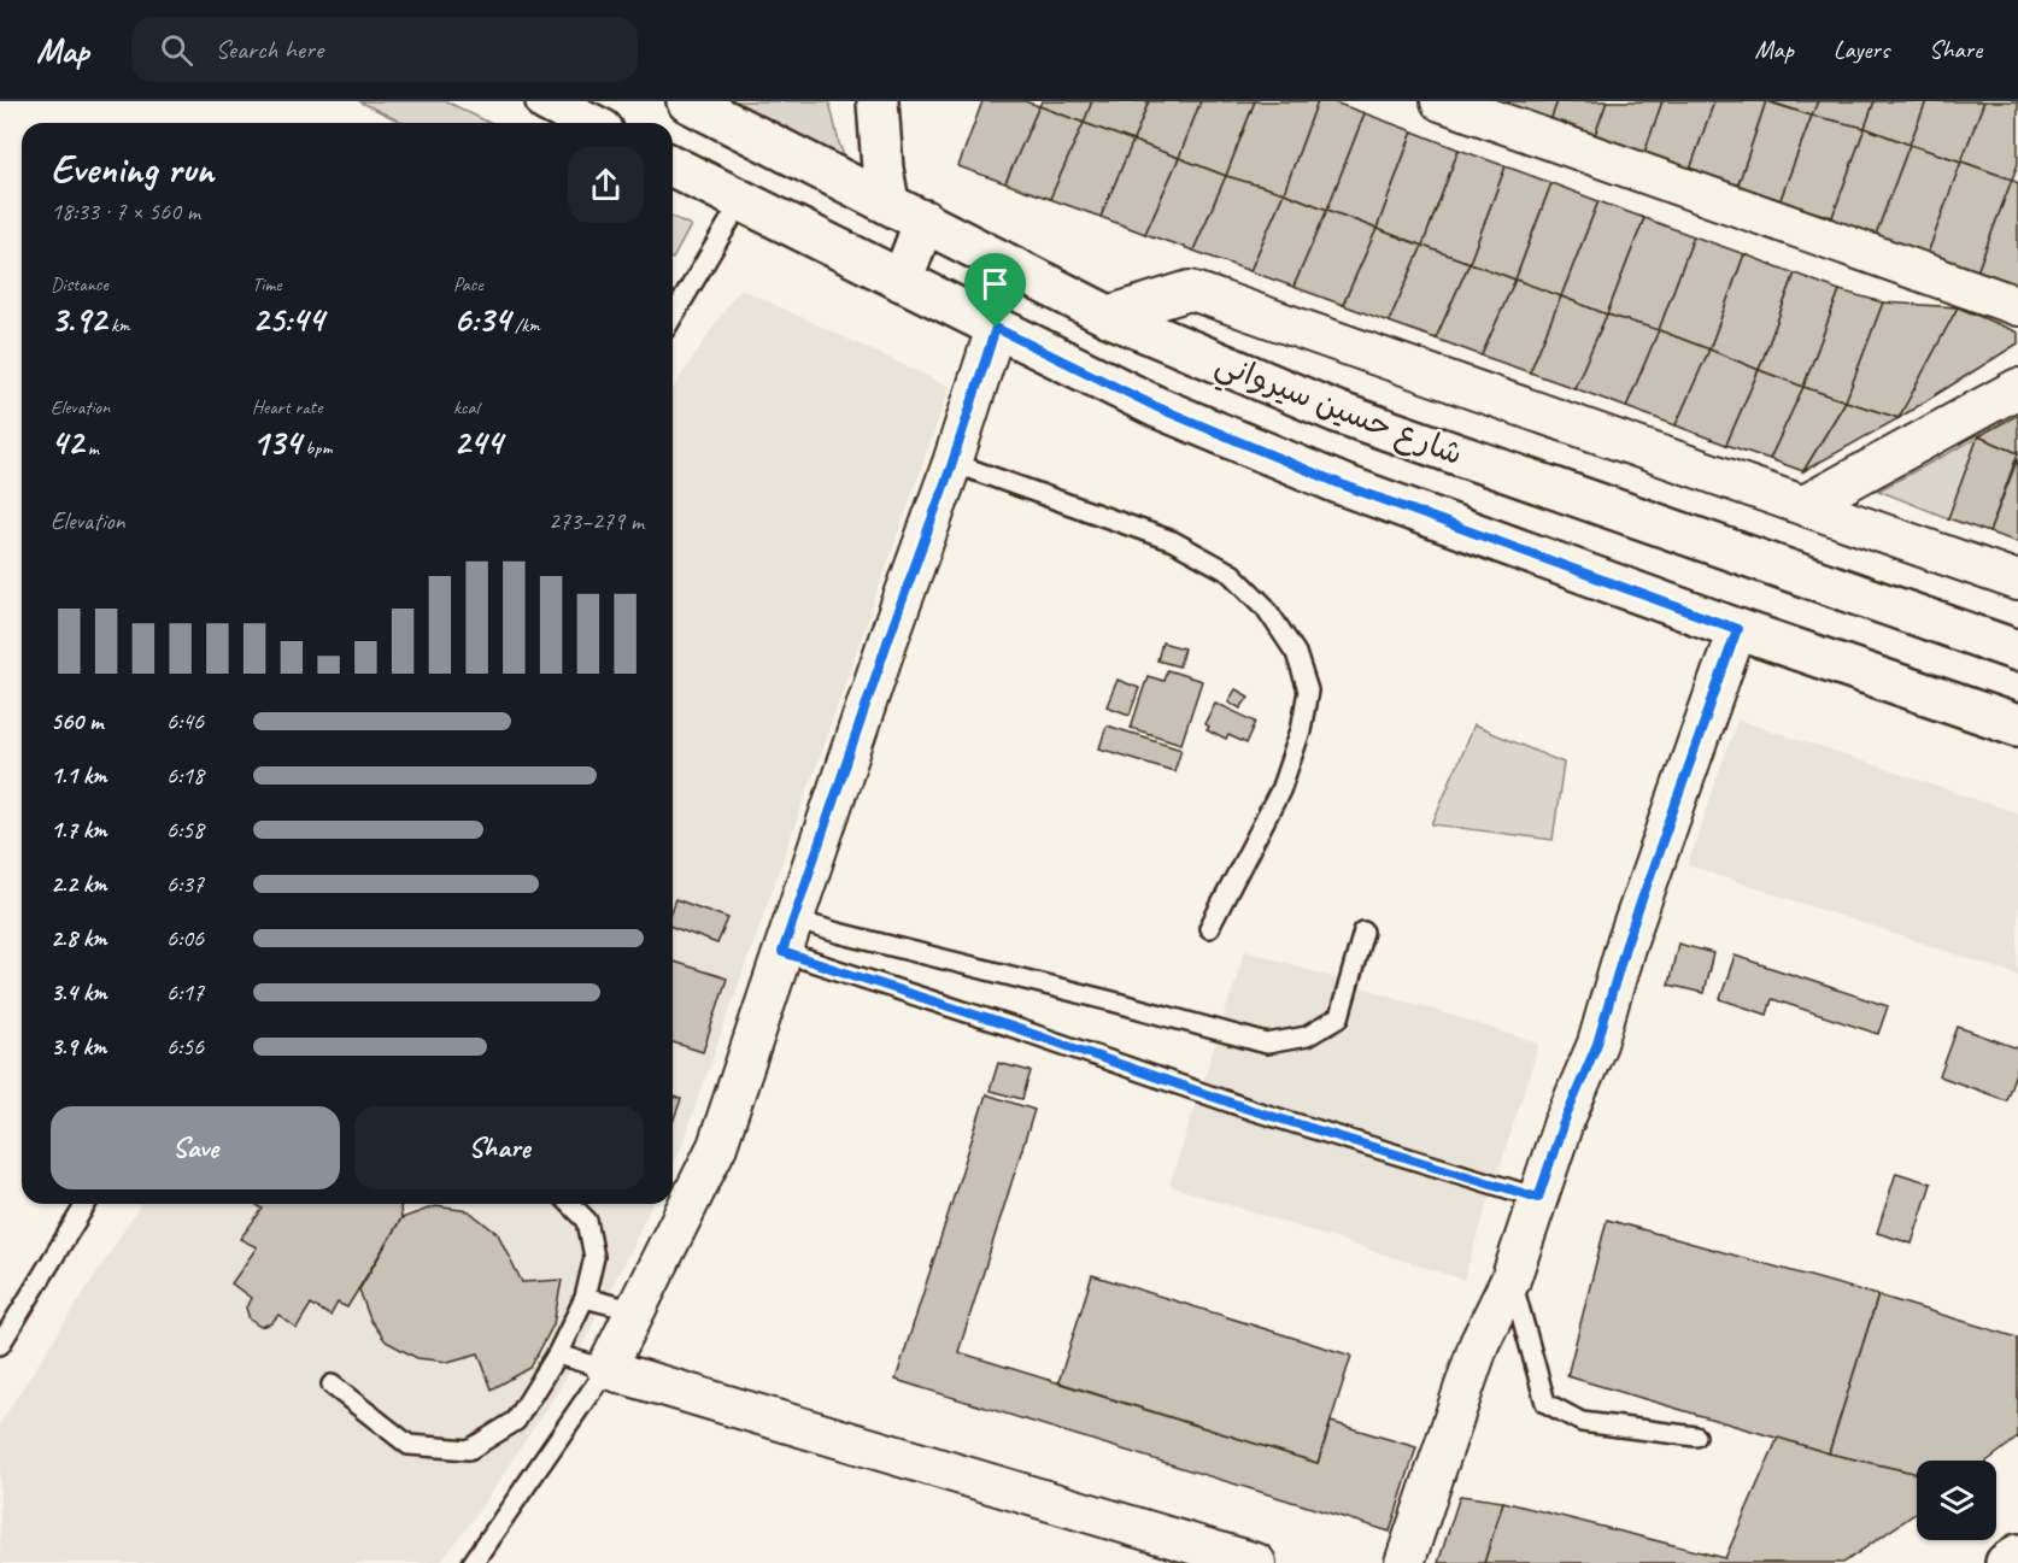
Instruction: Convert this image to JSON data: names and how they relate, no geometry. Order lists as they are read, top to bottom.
{
  "streets": {
    "main road": ["شارع حسين سيرواني"]
  },
  "page": {
    "header": "Map",
    "search": "Search here",
    "nav": ["Map", "Layers", "Share"],
    "heading": ["Evening run", "18:33 · 7 × 560 m"],
    "stats": [
      ["Distance", "3.92 km"],
      ["Time", "25:44"],
      ["Pace", "6:34 /km"],
      ["Elevation", "42 m"],
      ["Heart rate", "134 bpm"],
      ["kcal", "244"]
    ],
    "chart": ["Elevation", "273–279 m"],
    "list": [
      {
        "name": "560 m",
        "note": "6:46"
      },
      {
        "name": "1.1 km",
        "note": "6:18"
      },
      {
        "name": "1.7 km",
        "note": "6:58"
      },
      {
        "name": "2.2 km",
        "note": "6:37"
      },
      {
        "name": "2.8 km",
        "note": "6:06"
      },
      {
        "name": "3.4 km",
        "note": "6:17"
      },
      {
        "name": "3.9 km",
        "note": "6:56"
      }
    ],
    "buttons": ["Save", "Share"]
  }
}
